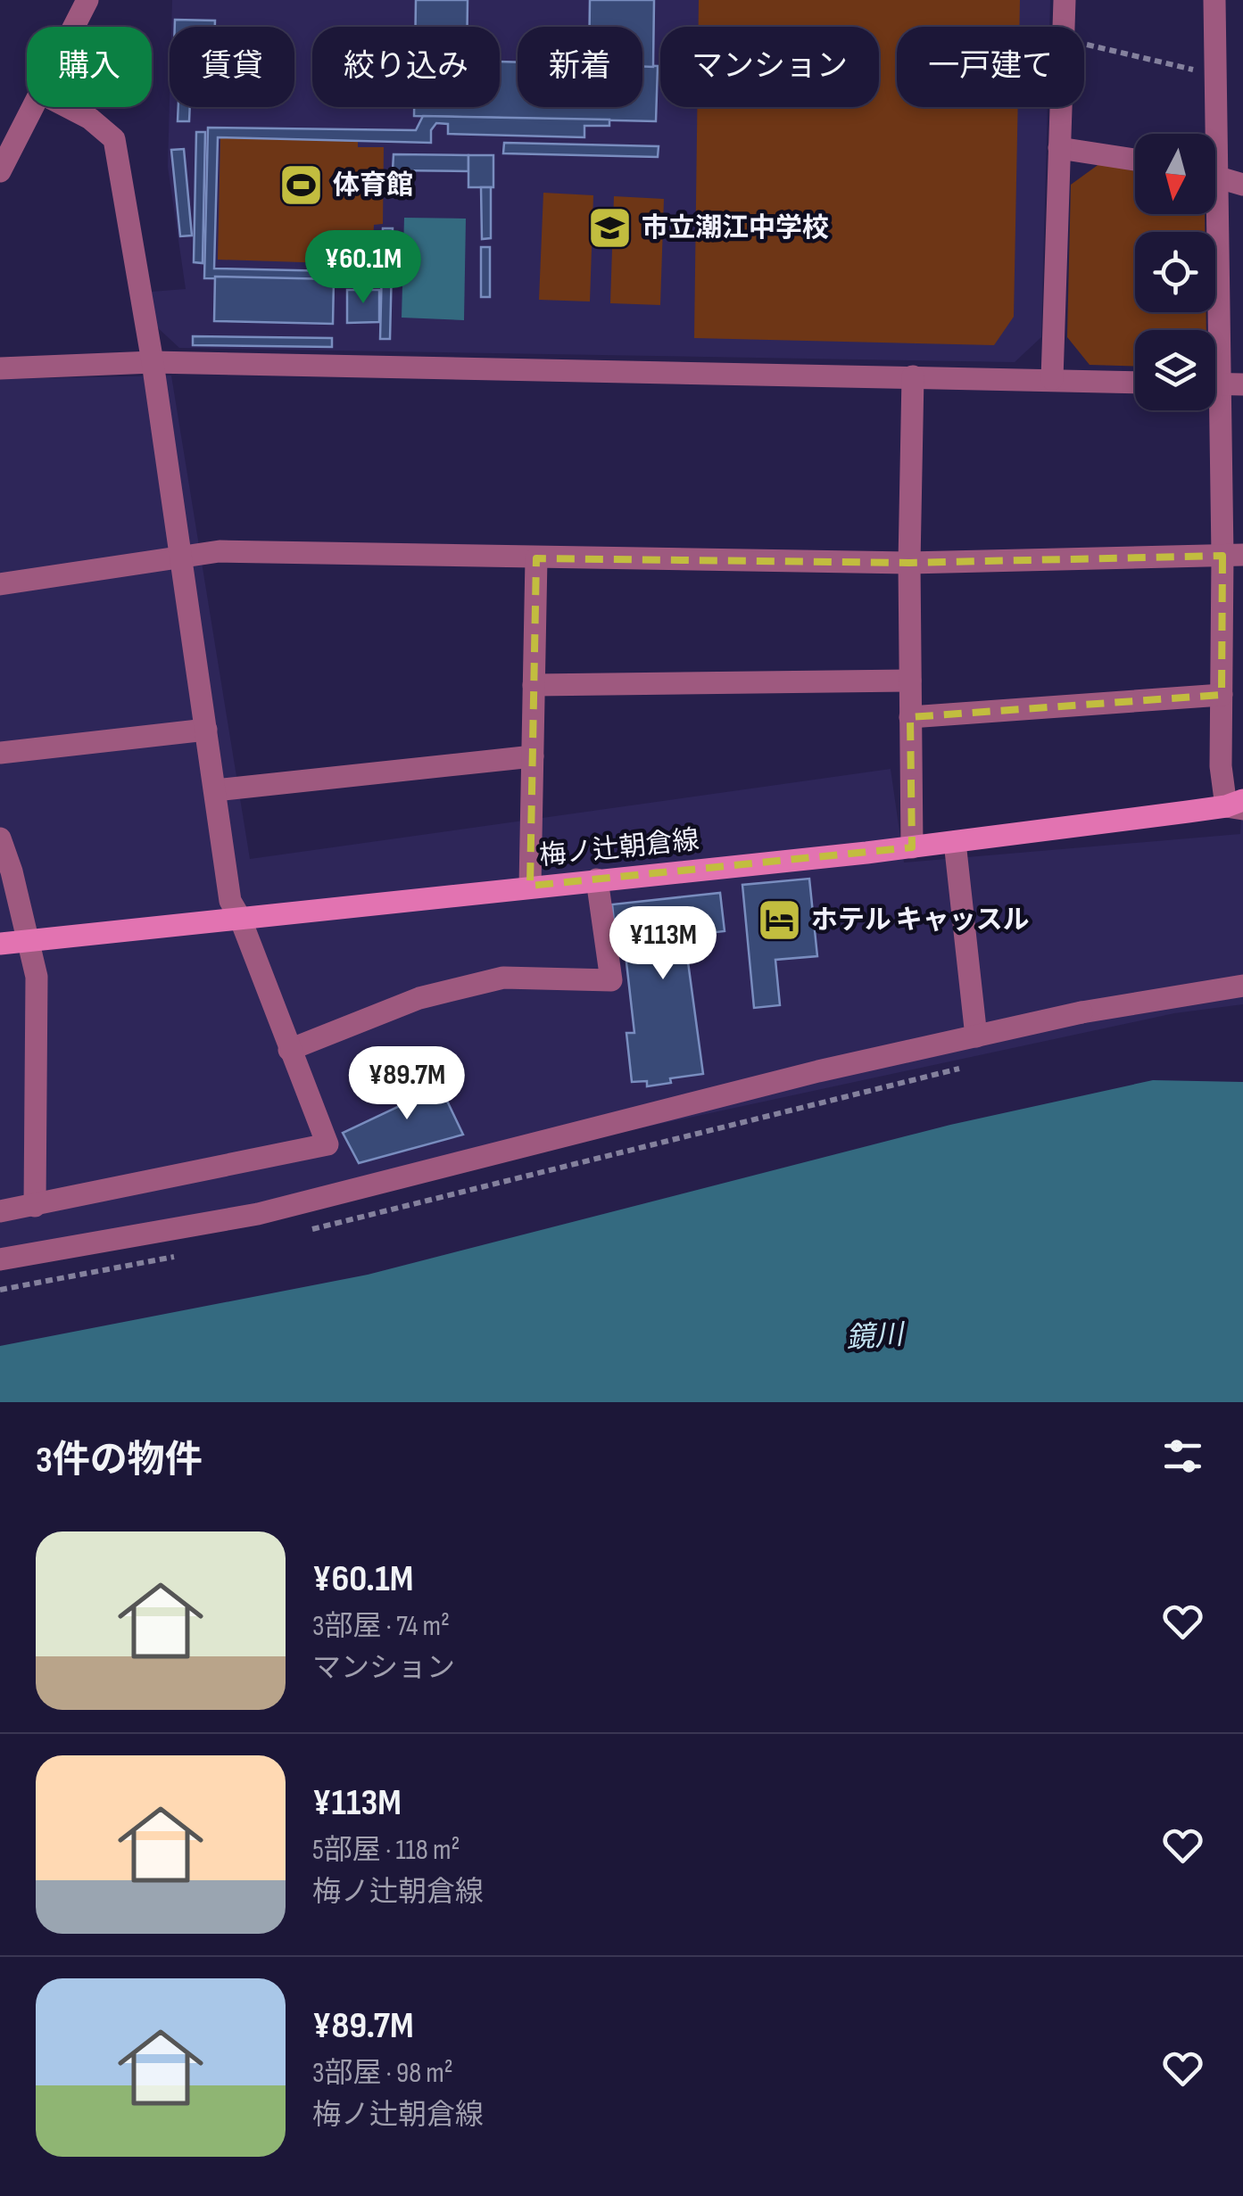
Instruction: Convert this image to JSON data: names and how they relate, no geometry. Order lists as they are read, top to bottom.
{
  "streets": {
    "main road": ["梅ノ辻朝倉線"]
  },
  "water": ["鏡川"],
  "places": {
    "sports": ["体育館"],
    "school or university": ["市立潮江中学校"],
    "hotel": ["ホテル キャッスル"]
  },
  "north": "bottom",
  "page": {
    "chip": [
      "購入",
      "賃貸",
      "絞り込み",
      "新着",
      "マンション",
      "一戸建て"
    ],
    "price": ["¥60.1M", "¥113M", "¥89.7M"],
    "heading": "3件の物件",
    "list": [
      {
        "name": "¥60.1M",
        "note": "3部屋 · 74 m² · マンション"
      },
      {
        "name": "¥113M",
        "note": "5部屋 · 118 m² · 梅ノ辻朝倉線"
      },
      {
        "name": "¥89.7M",
        "note": "3部屋 · 98 m² · 梅ノ辻朝倉線"
      }
    ]
  }
}
